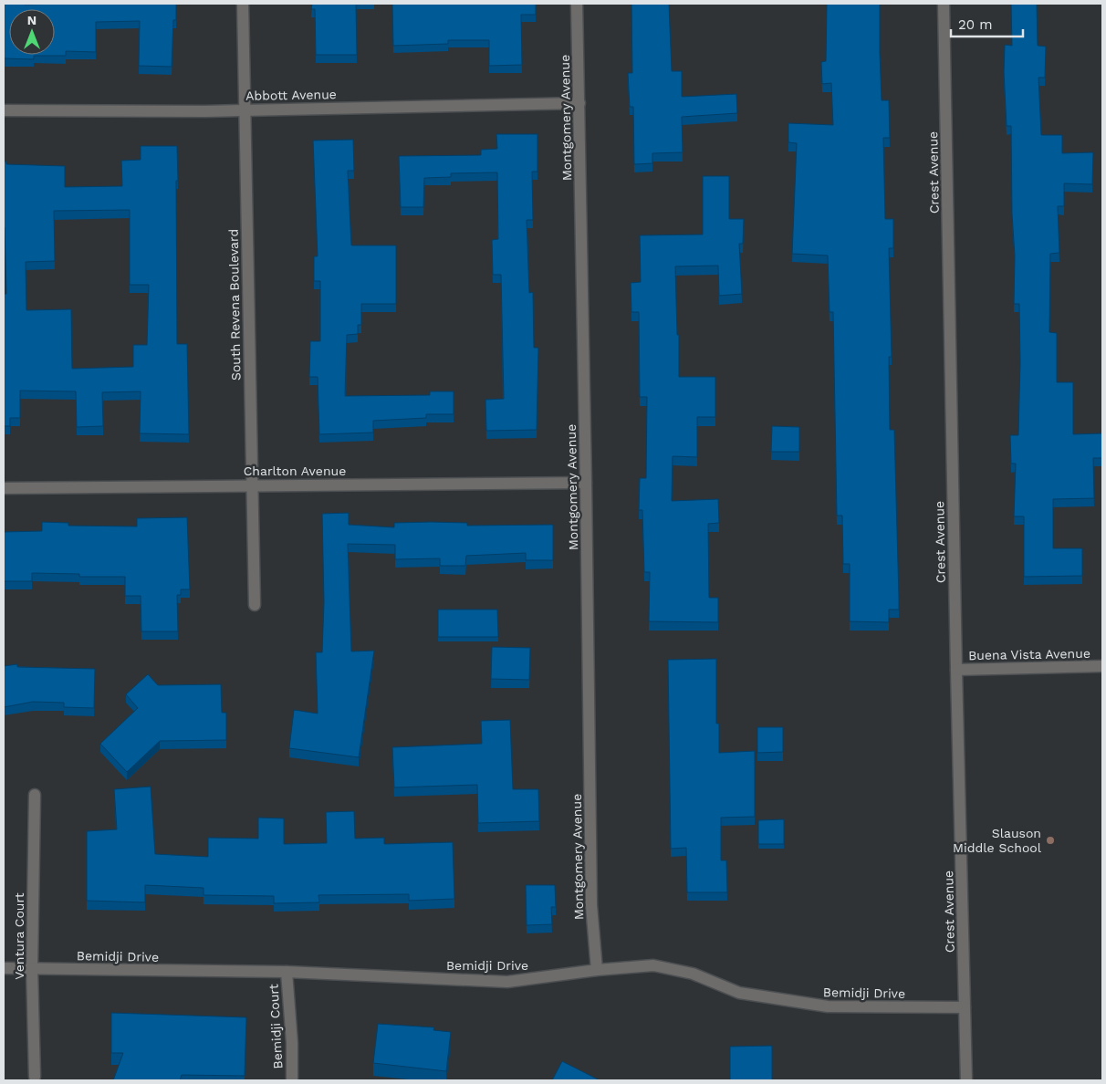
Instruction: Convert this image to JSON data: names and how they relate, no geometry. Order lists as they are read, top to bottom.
{
  "streets": {
    "street": [
      "Abbott Avenue",
      "Montgomery Avenue",
      "Crest Avenue",
      "South Revena Boulevard",
      "Charlton Avenue",
      "Buena Vista Avenue",
      "Ventura Court",
      "Bemidji Drive",
      "Bemidji Court"
    ]
  },
  "crossings": [
    ["Abbott Avenue", "Montgomery Avenue"],
    ["Abbott Avenue", "South Revena Boulevard"],
    ["Montgomery Avenue", "Charlton Avenue"],
    ["Montgomery Avenue", "Bemidji Drive"],
    ["Crest Avenue", "Buena Vista Avenue"],
    ["Crest Avenue", "Bemidji Drive"],
    ["South Revena Boulevard", "Charlton Avenue"],
    ["Ventura Court", "Bemidji Drive"],
    ["Bemidji Drive", "Bemidji Court"]
  ],
  "places": ["Slauson Middle School"],
  "scale_bar": "20 m",
  "north": "top"
}
